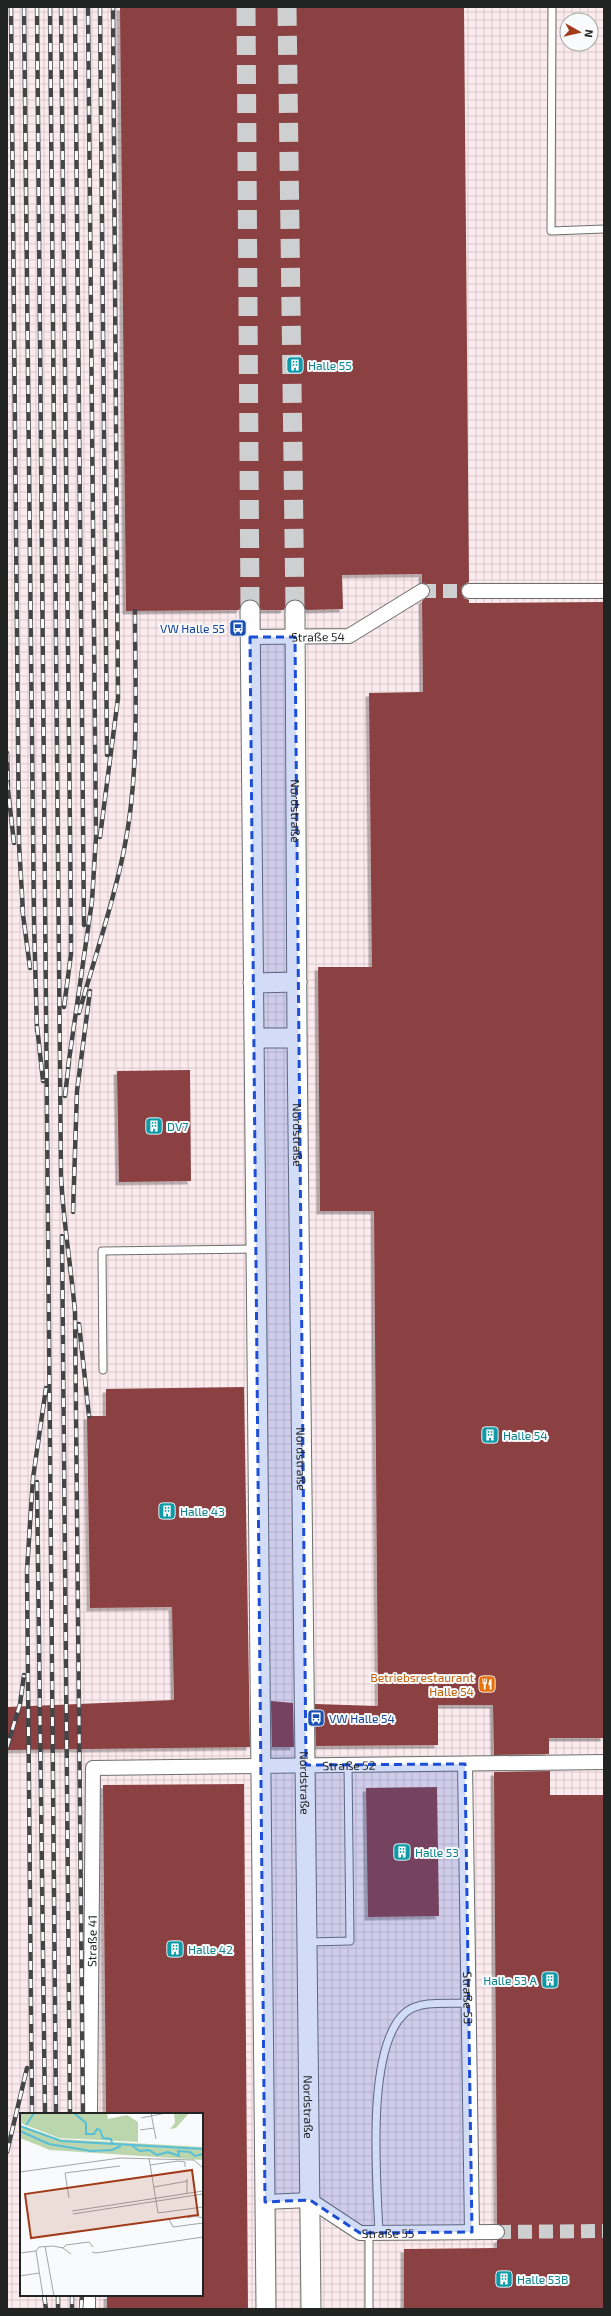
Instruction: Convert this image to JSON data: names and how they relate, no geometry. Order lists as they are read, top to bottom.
{
  "streets": {
    "street": [
      "Straße 54",
      "Nordstraße",
      "Straße 52",
      "Straße 41",
      "Straße 53",
      "Straße 55"
    ]
  },
  "crossings": [
    ["Straße 54", "Nordstraße"],
    ["Nordstraße", "Straße 52"],
    ["Nordstraße", "Straße 55"],
    ["Straße 52", "Straße 41"],
    ["Straße 52", "Straße 53"],
    ["Straße 53", "Straße 55"]
  ],
  "places": {
    "building": [
      "Halle 55",
      "DV7",
      "Halle 54",
      "Halle 43",
      "Halle 53",
      "Halle 42",
      "Halle 53 A",
      "Halle 53B"
    ],
    "bus stop": ["VW Halle 55", "VW Halle 54"],
    "restaurant": ["Betriebsrestaurant Halle 54"]
  },
  "north": "right"
}
